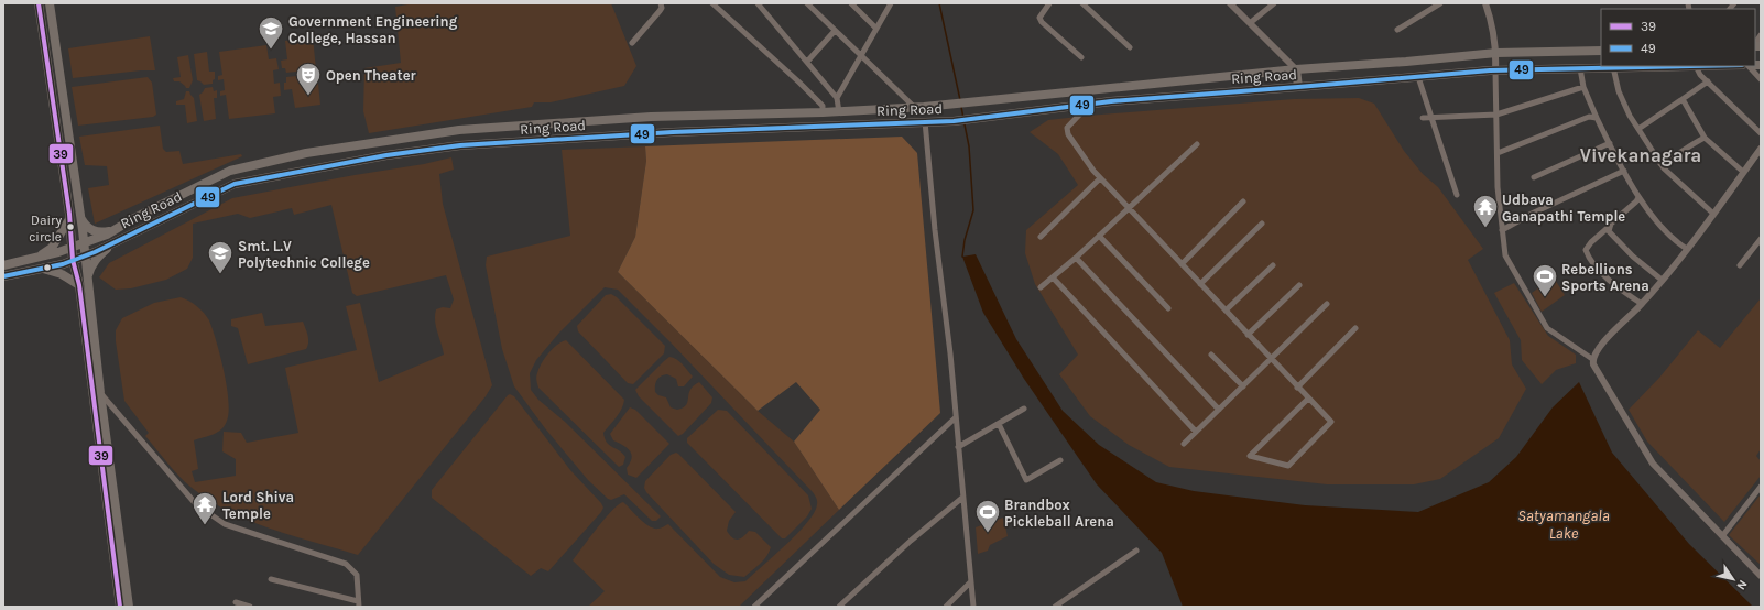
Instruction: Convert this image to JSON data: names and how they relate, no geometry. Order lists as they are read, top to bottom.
{
  "streets": {
    "main road": ["Ring Road"]
  },
  "districts": ["Vivekanagara"],
  "water": ["Satyamangala Lake"],
  "places": {
    "school or university": ["Government Engineering College, Hassan", "Smt. L.V Polytechnic College"],
    "theatre": ["Open Theater"],
    "other": ["Dairy circle"],
    "temple": ["Udbava Ganapathi Temple", "Lord Shiva Temple"],
    "sports": ["Rebellions Sports Arena", "Brandbox Pickleball Arena"]
  },
  "lines": ["transit line 39", "transit line 49"],
  "legend": ["39", "49"],
  "north": "bottom right"
}
